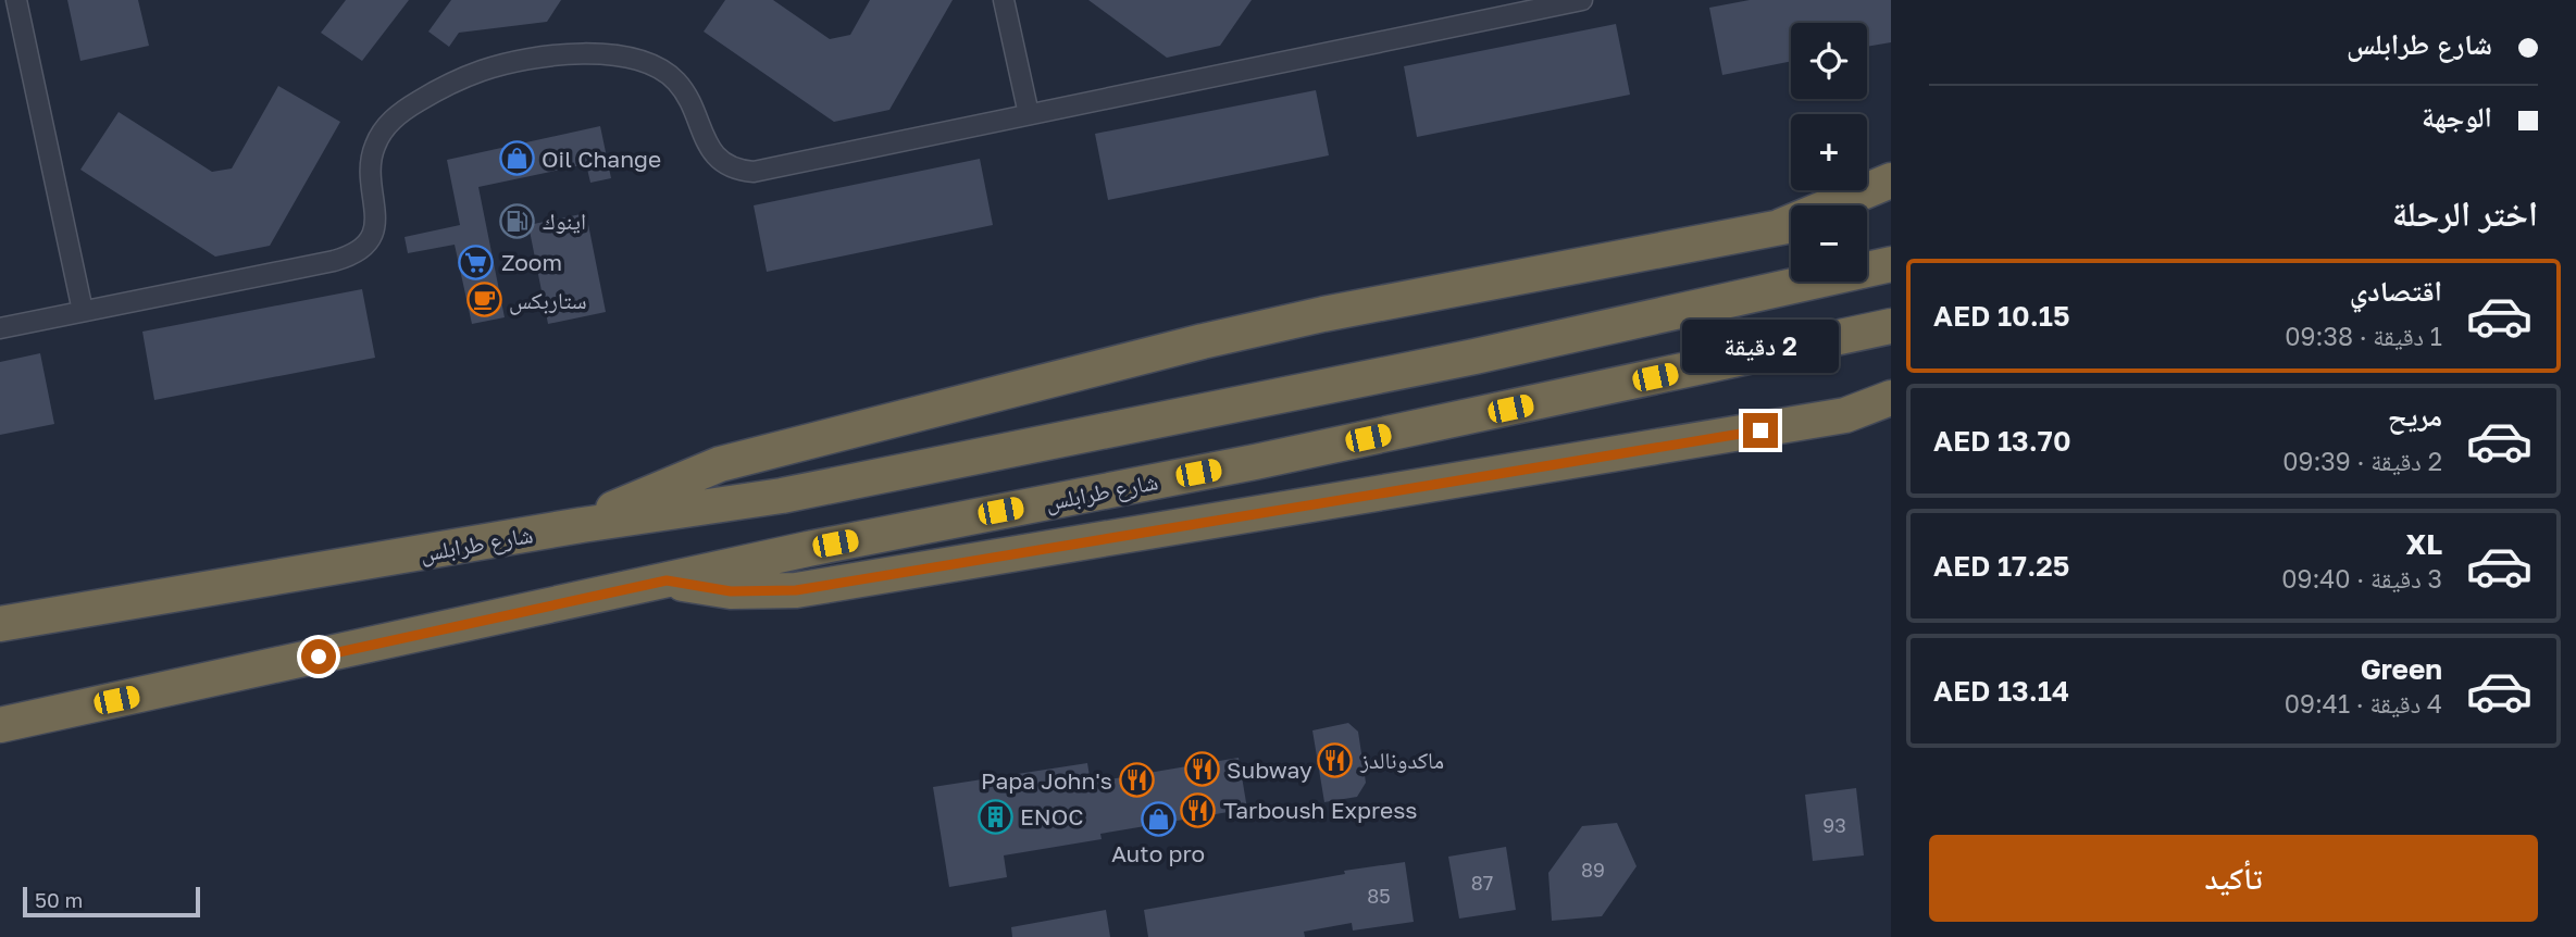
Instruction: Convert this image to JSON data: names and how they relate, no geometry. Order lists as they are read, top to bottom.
{
  "streets": {
    "highway": ["شارع طرابلس"]
  },
  "places": {
    "shop": ["Oil Change", "Auto pro"],
    "fuel station": ["اينوك"],
    "supermarket": ["Zoom"],
    "cafe": ["ستاربكس"],
    "restaurant": [
      "ماكدونالدز",
      "Subway",
      "Papa John's",
      "Tarboush Express"
    ],
    "building": ["ENOC"]
  },
  "house_numbers": [
    "93",
    "89",
    "87",
    "85"
  ],
  "scale_bar": "50 m",
  "page": {
    "banner": ["شارع طرابلس", "الوجهة"],
    "map_buttons": ["+", "−"],
    "heading": "اختر الرحلة",
    "list": [
      {
        "name": "اقتصادي",
        "note": "1 دقيقة · 09:38",
        "value": "AED 10.15"
      },
      {
        "name": "مريح",
        "note": "2 دقيقة · 09:39",
        "value": "AED 13.70"
      },
      {
        "name": "XL",
        "note": "3 دقيقة · 09:40",
        "value": "AED 17.25"
      },
      {
        "name": "Green",
        "note": "4 دقيقة · 09:41",
        "value": "AED 13.14"
      }
    ],
    "bubble": "2 دقيقة",
    "buttons": "تأكيد",
    "scale": "50 m"
  }
}
